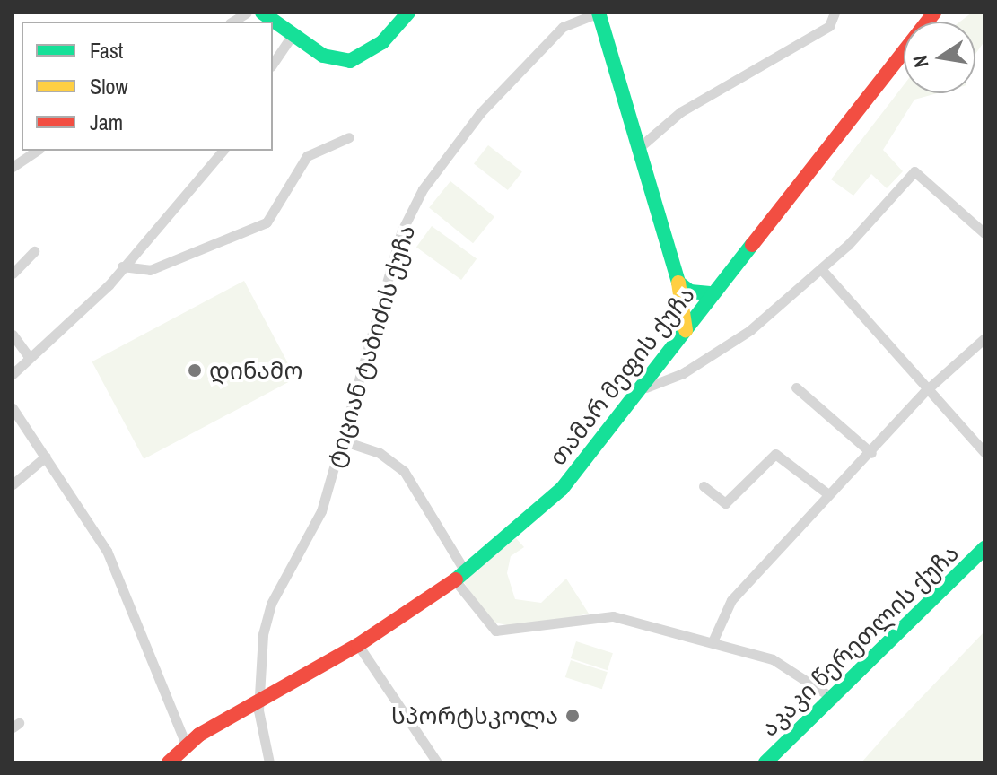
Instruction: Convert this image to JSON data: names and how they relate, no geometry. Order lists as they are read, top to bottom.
{
  "streets": {
    "main road": ["თამარ მეფის ქუჩა", "აკაკი წერეთლის ქუჩა"],
    "street": ["ტიციან ტაბიძის ქუჩა"]
  },
  "crossings": [
    ["ტიციან ტაბიძის ქუჩა", "თამარ მეფის ქუჩა"]
  ],
  "places": ["დინამო", "სპორტსკოლა"],
  "legend": ["Fast", "Slow", "Jam"],
  "north": "left"
}
